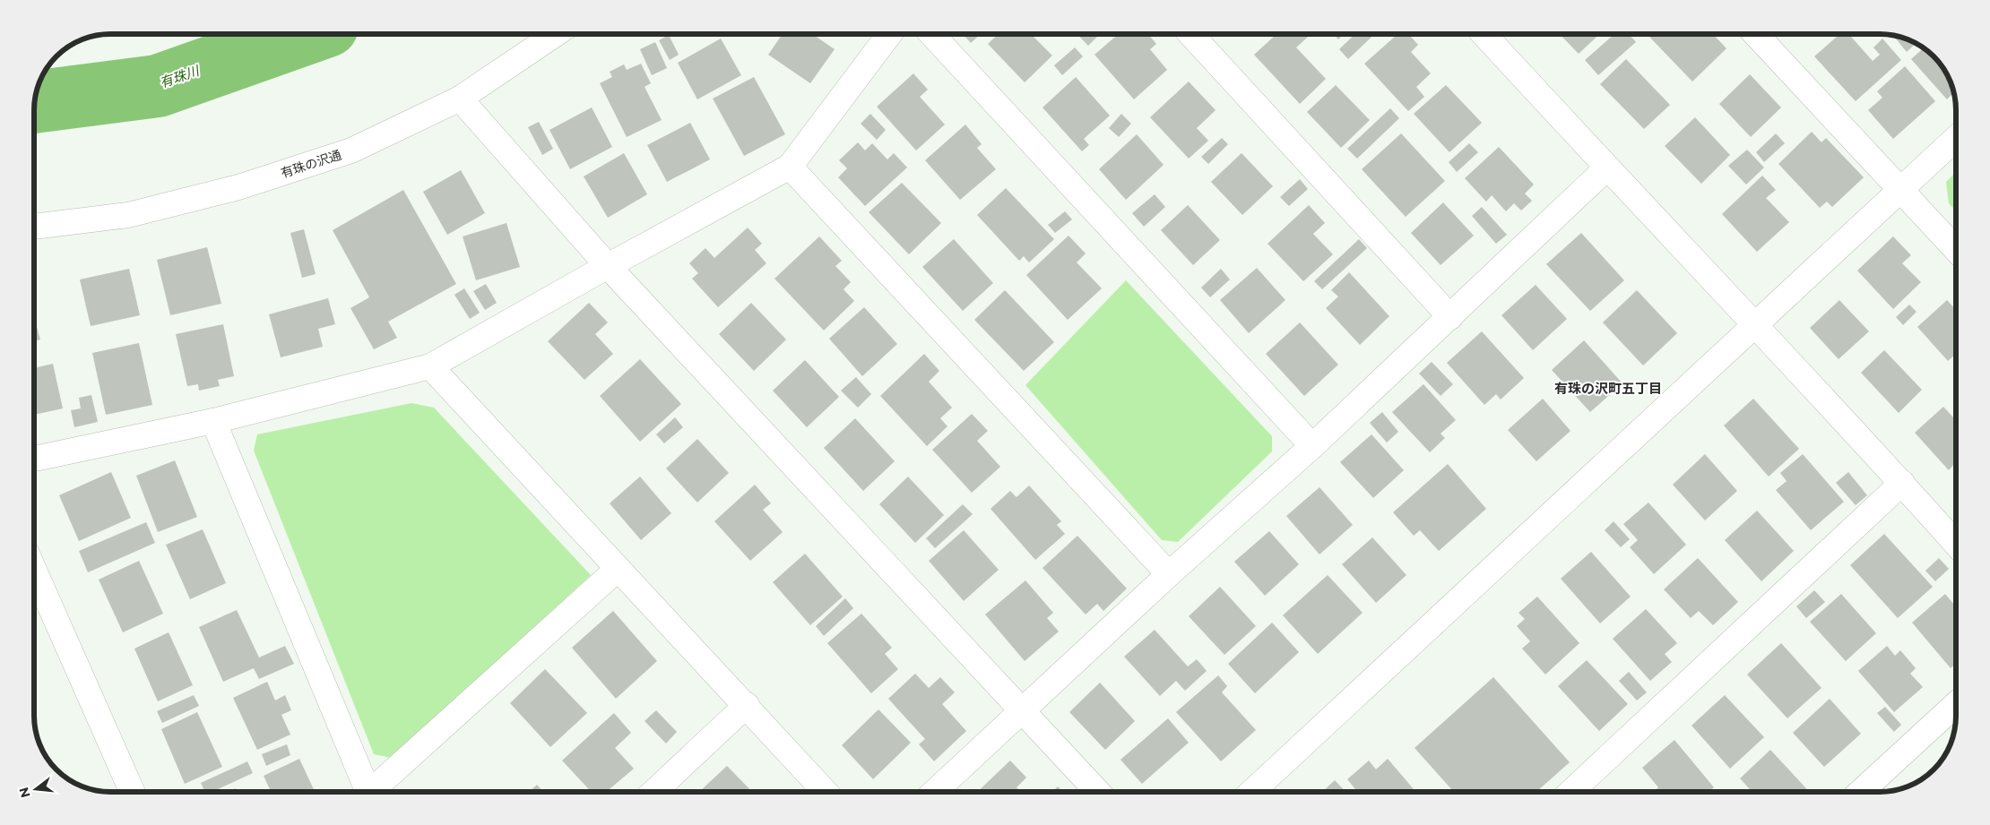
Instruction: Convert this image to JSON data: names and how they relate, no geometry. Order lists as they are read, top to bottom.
{
  "streets": {
    "street": ["有珠の沢通"]
  },
  "districts": ["有珠の沢町五丁目"],
  "water": ["有珠川"],
  "north": "left"
}
